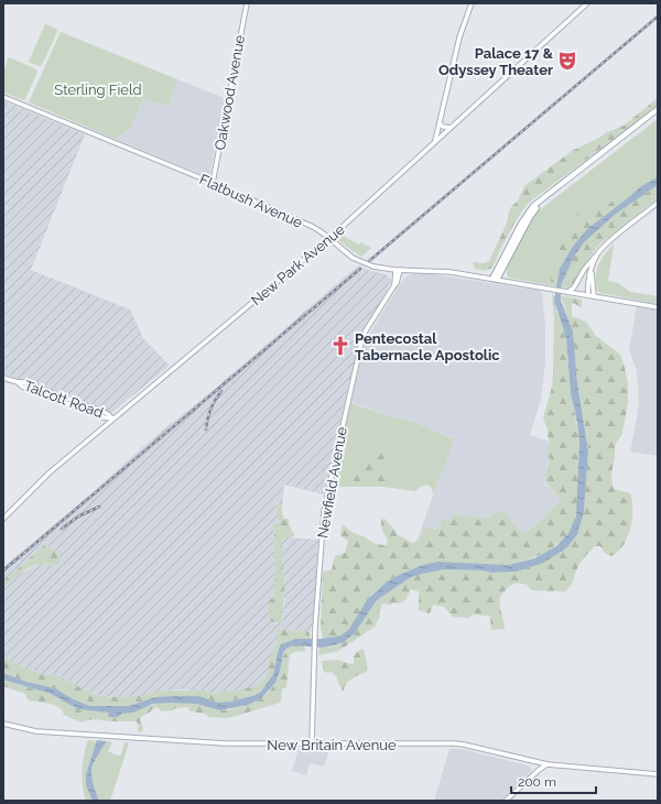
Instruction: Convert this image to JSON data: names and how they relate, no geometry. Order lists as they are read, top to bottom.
{
  "streets": {
    "street": [
      "Oakwood Avenue",
      "Flatbush Avenue",
      "New Park Avenue",
      "Talcott Road",
      "Newfield Avenue",
      "New Britain Avenue"
    ]
  },
  "crossings": [
    ["Oakwood Avenue", "Flatbush Avenue"],
    ["Flatbush Avenue", "New Park Avenue"],
    ["Flatbush Avenue", "Newfield Avenue"],
    ["New Park Avenue", "Talcott Road"],
    ["Newfield Avenue", "New Britain Avenue"]
  ],
  "parks": ["Sterling Field"],
  "places": {
    "theatre": ["Palace 17 & Odyssey Theater"],
    "church": ["Pentecostal Tabernacle Apostolic"]
  },
  "scale_bar": "200 m"
}
